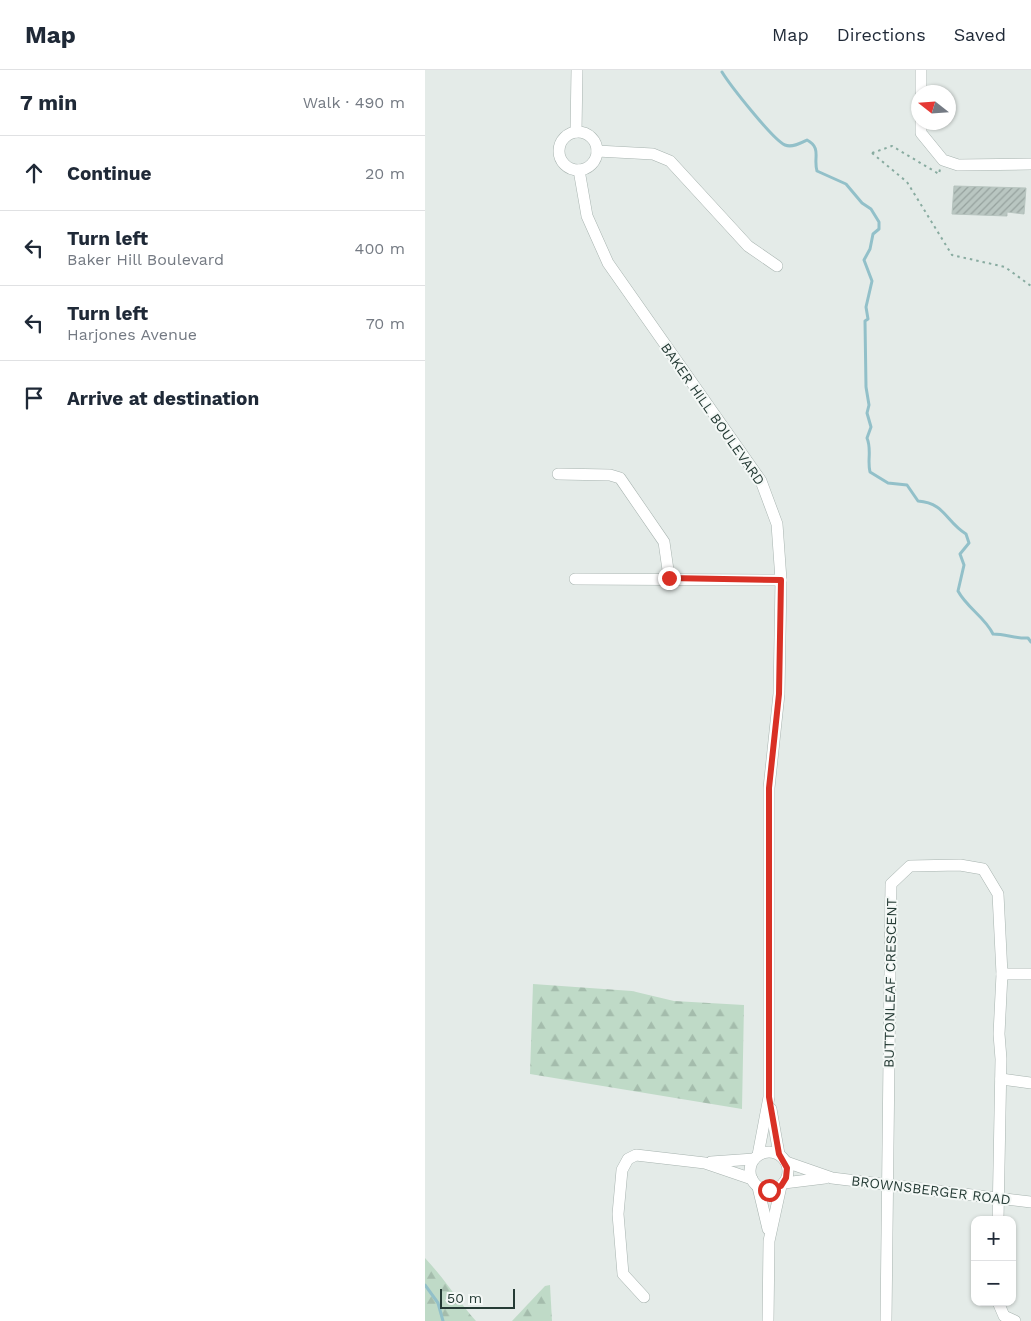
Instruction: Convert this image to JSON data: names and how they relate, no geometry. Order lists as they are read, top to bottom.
{
  "streets": {
    "street": ["BAKER HILL BOULEVARD", "BUTTONLEAF CRESCENT", "BROWNSBERGER ROAD"]
  },
  "crossings": [
    ["BAKER HILL BOULEVARD", "BROWNSBERGER ROAD"],
    ["BUTTONLEAF CRESCENT", "BROWNSBERGER ROAD"]
  ],
  "scale_bar": "50 m",
  "north": "left",
  "page": {
    "header": "Map",
    "nav": ["Map", "Directions", "Saved"],
    "heading": ["7 min", "Walk · 490 m"],
    "list": [
      ["Continue", "20 m"],
      ["Turn left", "Baker Hill Boulevard", "400 m"],
      ["Turn left", "Harjones Avenue", "70 m"],
      "Arrive at destination"
    ],
    "map_buttons": ["+", "−"],
    "scale": "50 m"
  }
}
